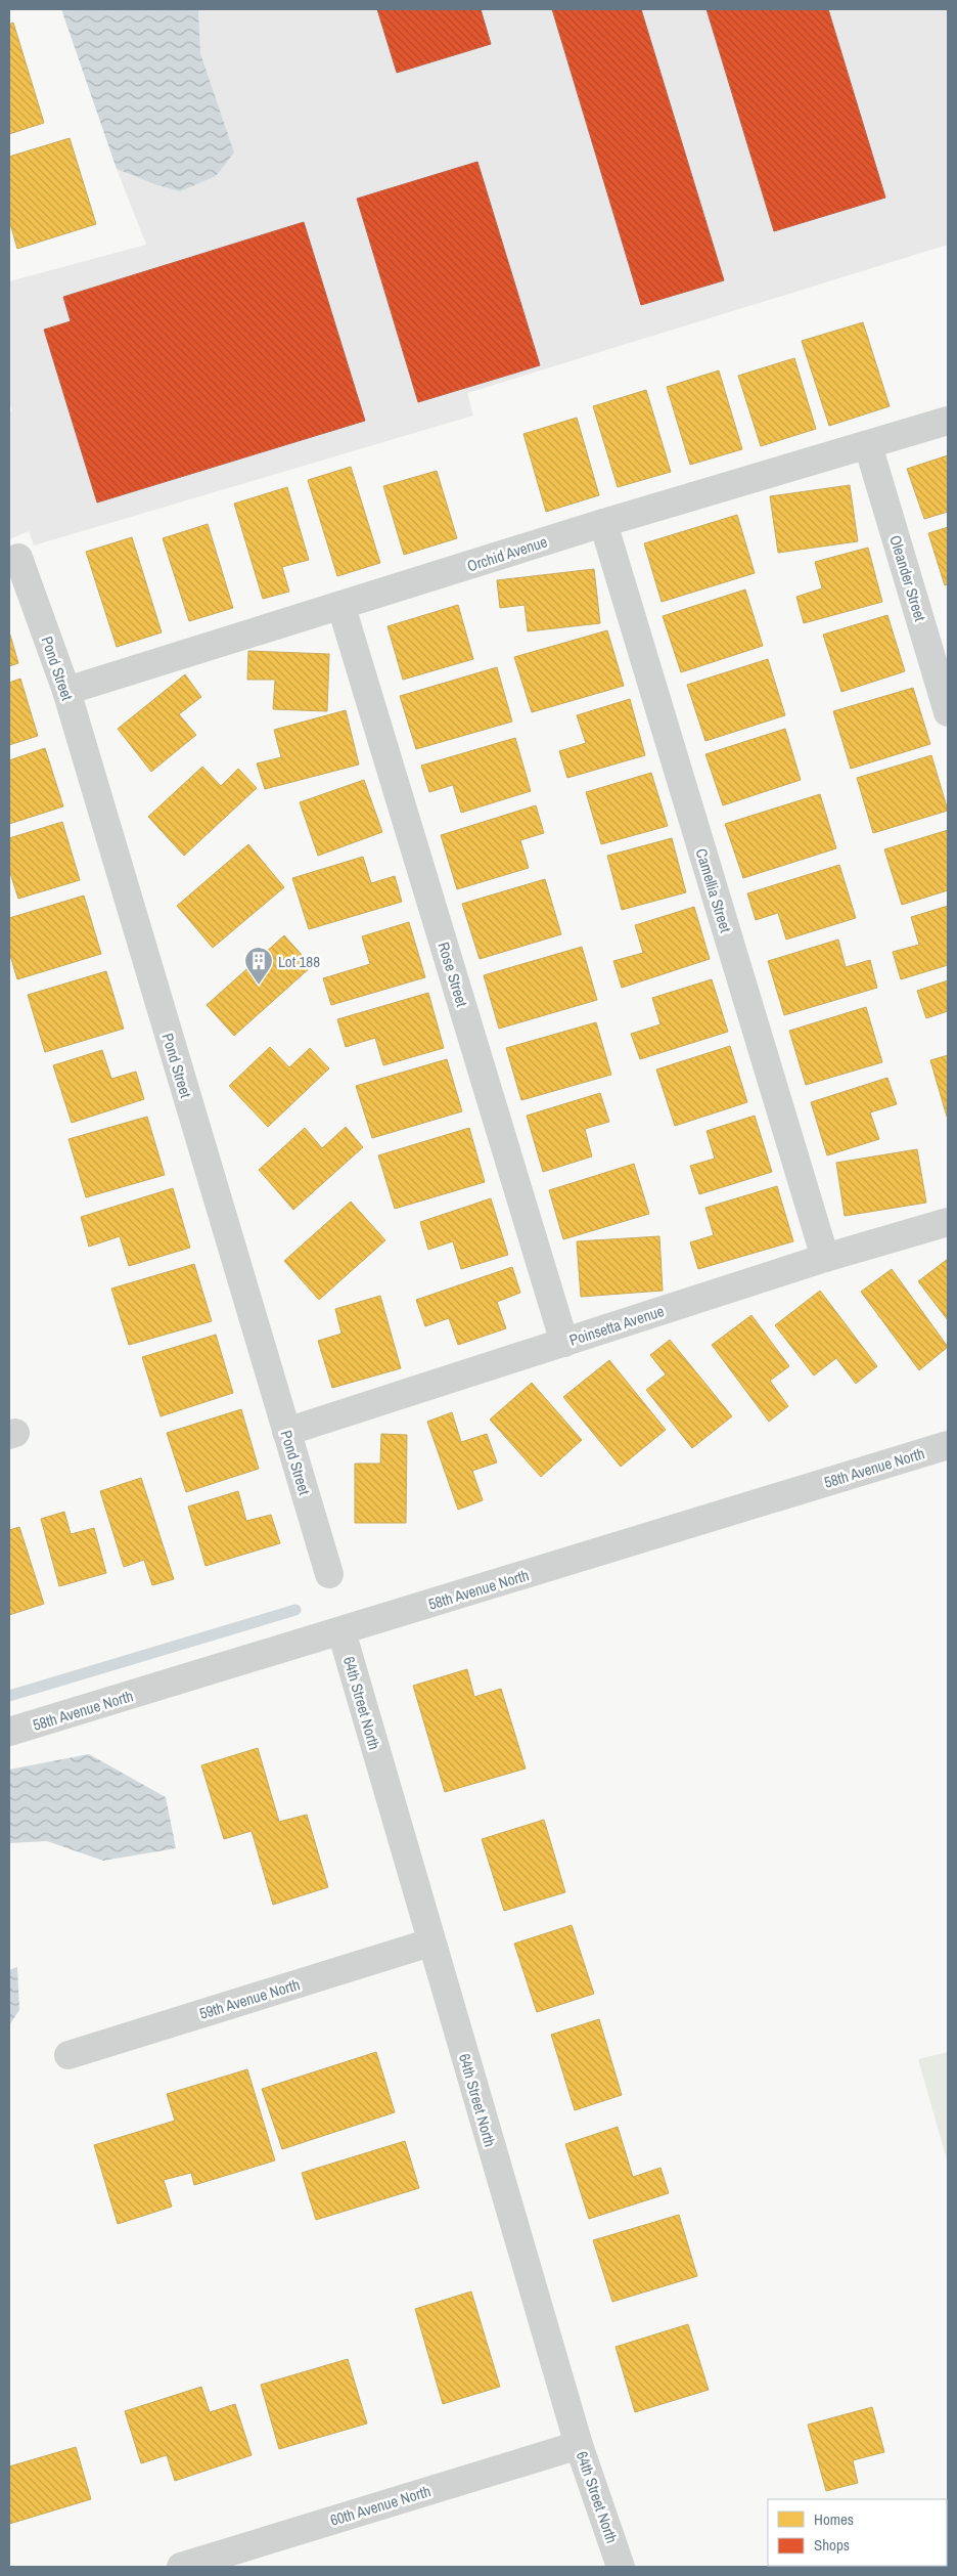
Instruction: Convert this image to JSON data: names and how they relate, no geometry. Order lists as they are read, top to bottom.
{
  "streets": {
    "street": [
      "Orchid Avenue",
      "Oleander Street",
      "Pond Street",
      "Camellia Street",
      "Rose Street",
      "Poinsetta Avenue",
      "58th Avenue North",
      "64th Street North",
      "59th Avenue North",
      "60th Avenue North"
    ]
  },
  "crossings": [
    ["Orchid Avenue", "Oleander Street"],
    ["Orchid Avenue", "Pond Street"],
    ["Orchid Avenue", "Camellia Street"],
    ["Orchid Avenue", "Rose Street"],
    ["Pond Street", "Poinsetta Avenue"],
    ["Camellia Street", "Poinsetta Avenue"],
    ["Rose Street", "Poinsetta Avenue"],
    ["58th Avenue North", "64th Street North"],
    ["64th Street North", "59th Avenue North"],
    ["64th Street North", "60th Avenue North"]
  ],
  "places": {
    "building": ["Lot 188"]
  },
  "legend": ["Homes", "Shops"]
}
